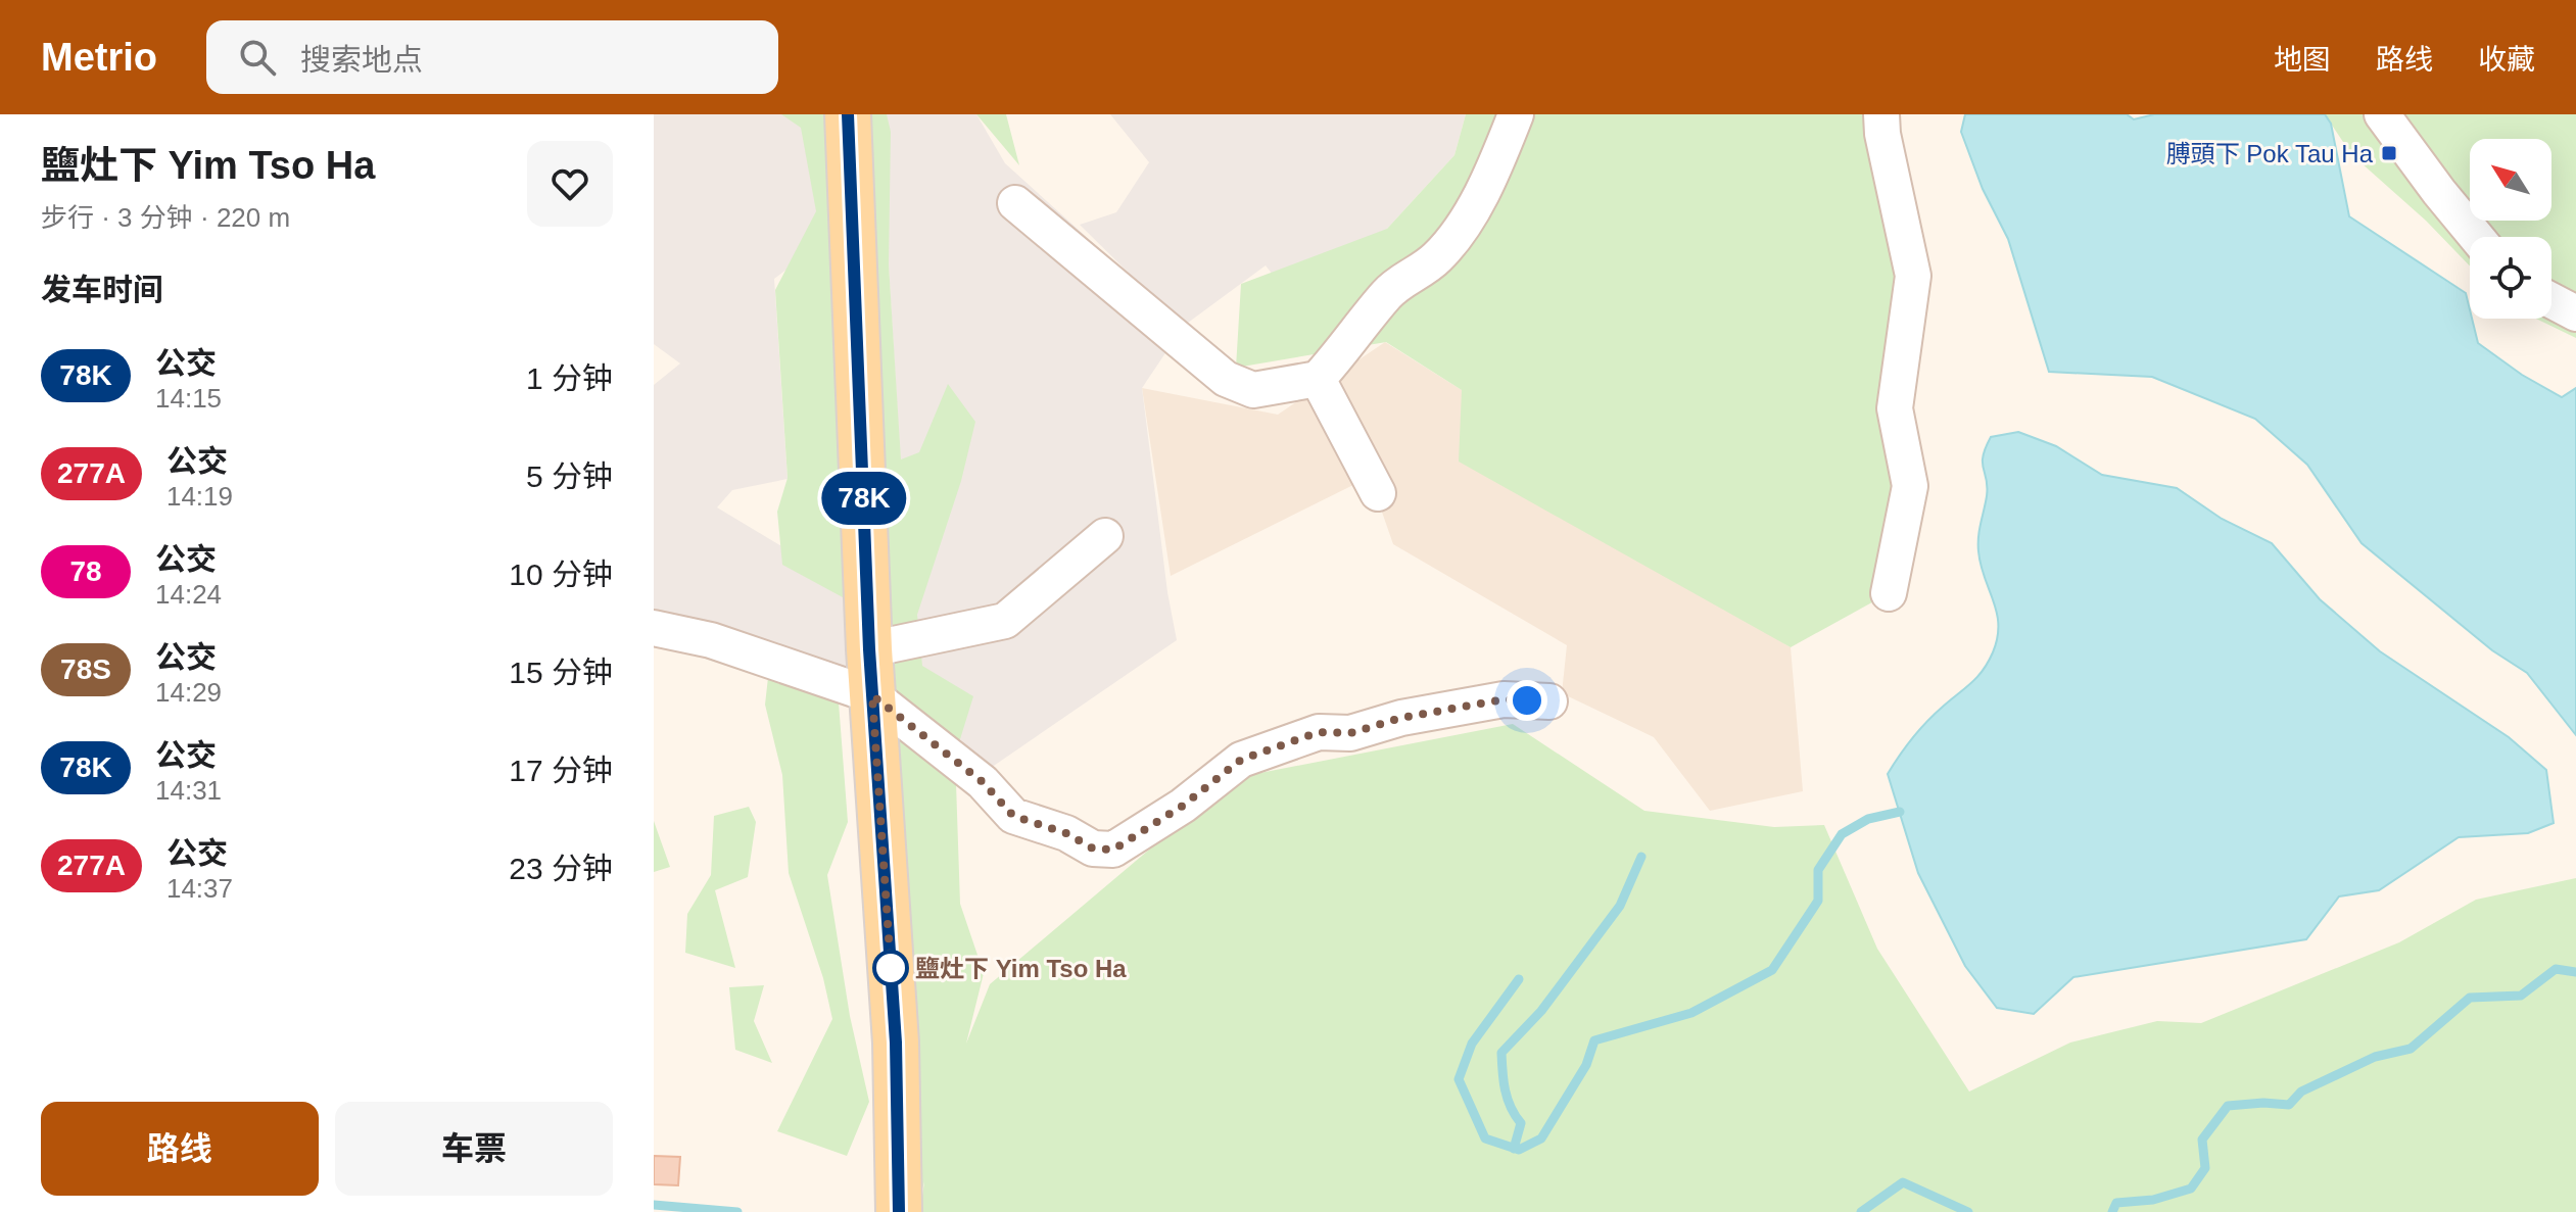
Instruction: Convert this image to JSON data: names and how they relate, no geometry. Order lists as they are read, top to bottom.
{
  "places": {
    "transit": ["膊頭下 Pok Tau Ha"],
    "other": ["鹽灶下 Yim Tso Ha"]
  },
  "lines": ["bus line 78K"],
  "north": "top left",
  "page": {
    "header": "Metrio",
    "search": "搜索地点",
    "nav": ["地图", "路线", "收藏"],
    "heading": [
      ["鹽灶下 Yim Tso Ha", "步行 · 3 分钟 · 220 m"],
      "发车时间"
    ],
    "on_map": "78K",
    "list": [
      {
        "mark": "78K",
        "name": "公交",
        "note": "14:15",
        "value": "1 分钟"
      },
      {
        "mark": "277A",
        "name": "公交",
        "note": "14:19",
        "value": "5 分钟"
      },
      {
        "mark": "78",
        "name": "公交",
        "note": "14:24",
        "value": "10 分钟"
      },
      {
        "mark": "78S",
        "name": "公交",
        "note": "14:29",
        "value": "15 分钟"
      },
      {
        "mark": "78K",
        "name": "公交",
        "note": "14:31",
        "value": "17 分钟"
      },
      {
        "mark": "277A",
        "name": "公交",
        "note": "14:37",
        "value": "23 分钟"
      }
    ],
    "buttons": ["路线", "车票"]
  }
}
